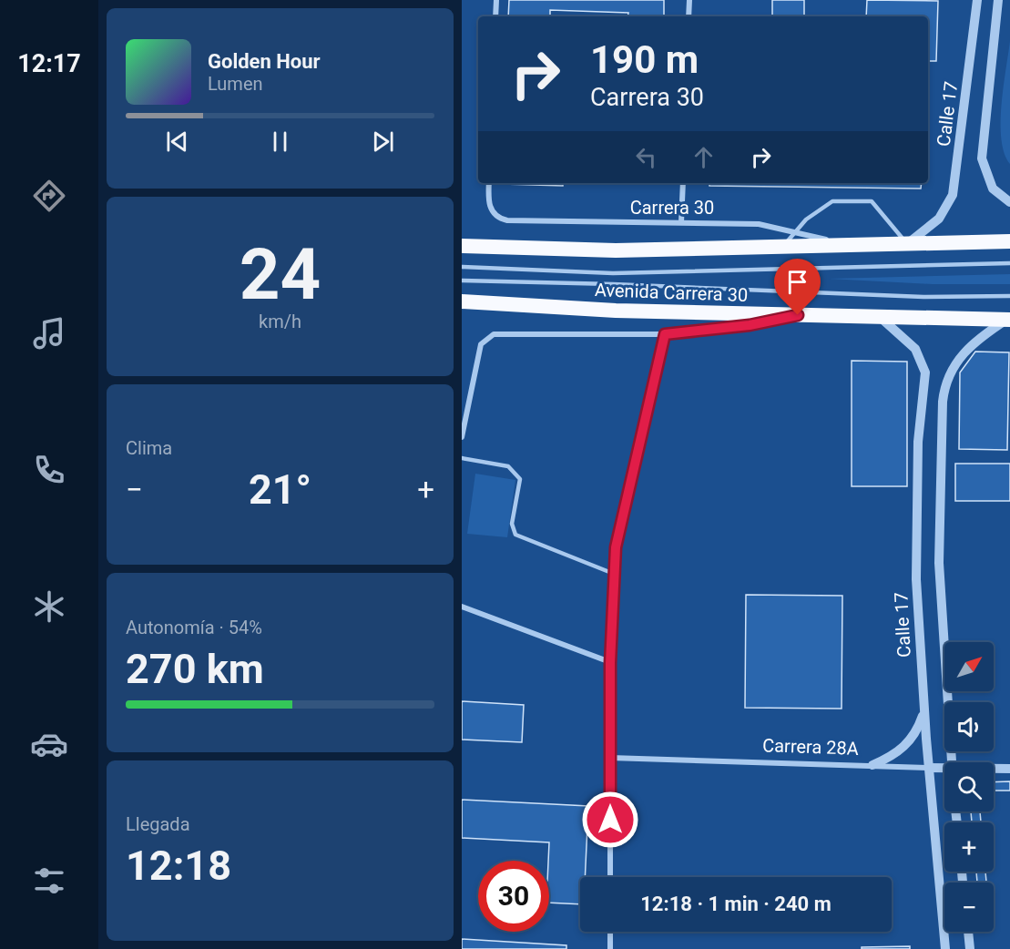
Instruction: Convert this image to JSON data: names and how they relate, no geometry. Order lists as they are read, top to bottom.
{
  "streets": {
    "highway": ["Avenida Carrera 30"],
    "street": ["Calle 17", "Carrera 30", "Carrera 28A"]
  },
  "crossings": [
    ["Calle 17", "Avenida Carrera 30"],
    ["Calle 17", "Carrera 28A"]
  ],
  "north": "top right",
  "page": {
    "tabs": "12:17",
    "turn": ["190 m", "Carrera 30"],
    "song": ["Golden Hour", "Lumen"],
    "tile": [
      ["24", "km/h"],
      "Clima",
      ["Autonomía · 54%", "270 km"],
      ["Llegada", "12:18"]
    ],
    "heat": ["−", "21°", "+"],
    "map_buttons": ["+", "−"],
    "limit": "30",
    "trip": "12:18 · 1 min · 240 m"
  }
}
